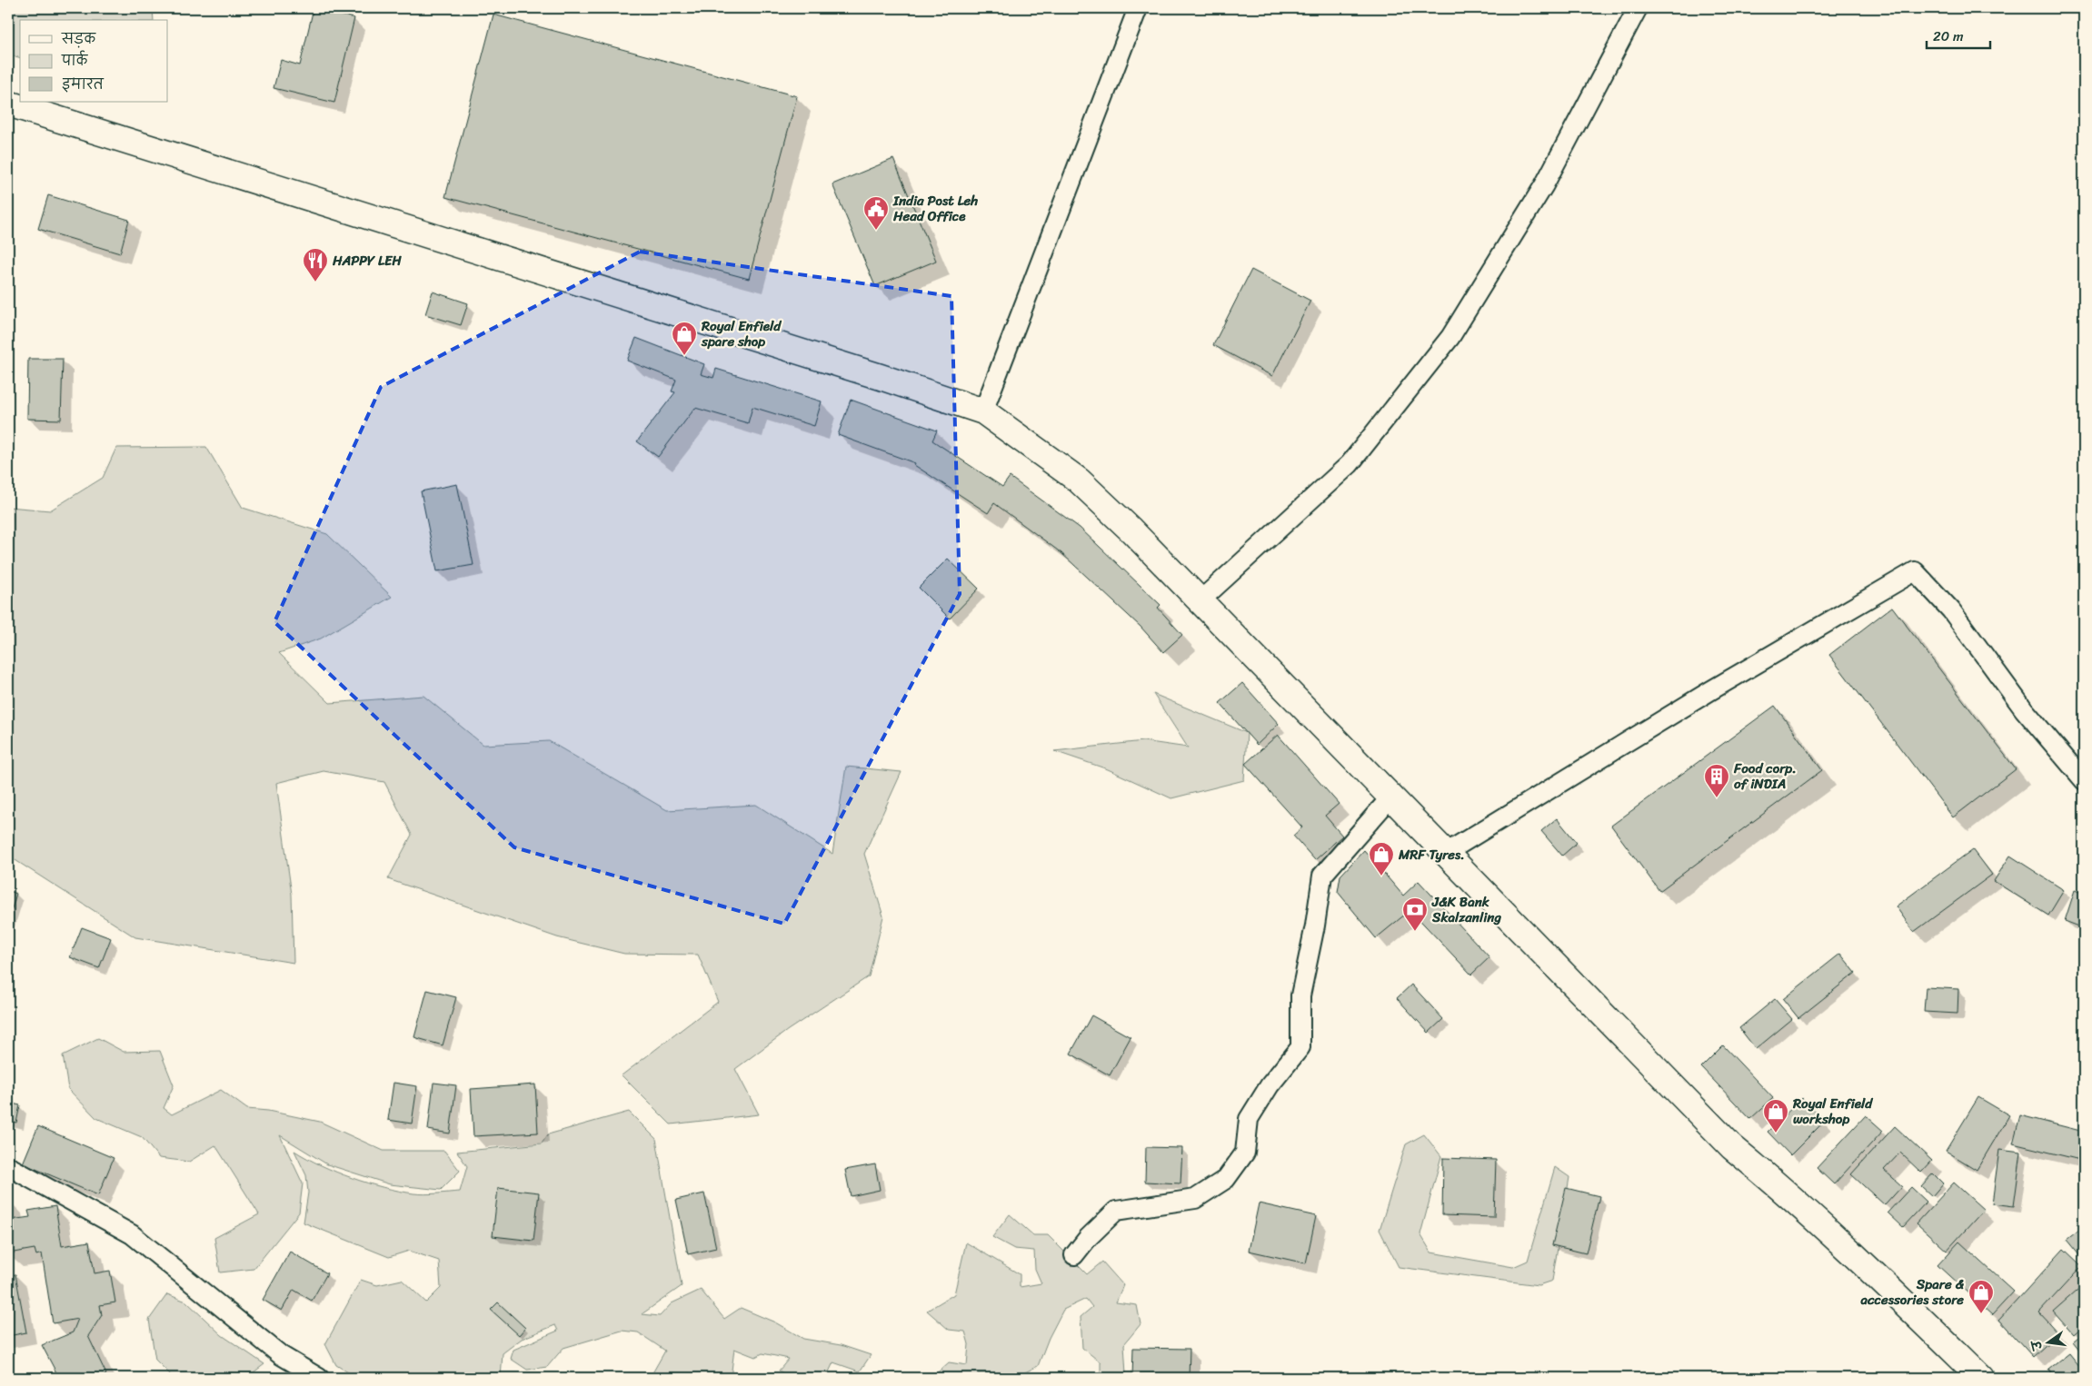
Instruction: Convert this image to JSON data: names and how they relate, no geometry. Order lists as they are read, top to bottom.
{
  "places": {
    "public building": ["India Post Leh Head Office"],
    "restaurant": ["HAPPY LEH"],
    "shop": [
      "Royal Enfield spare shop",
      "MRF Tyres.",
      "Royal Enfield workshop",
      "Spare & accessories store"
    ],
    "building": ["Food corp. of iNDIA"],
    "bank": ["J&K Bank Skalzanling"]
  },
  "legend": ["सड़क", "पार्क", "इमारत"],
  "scale_bar": "20 m",
  "north": "left"
}
